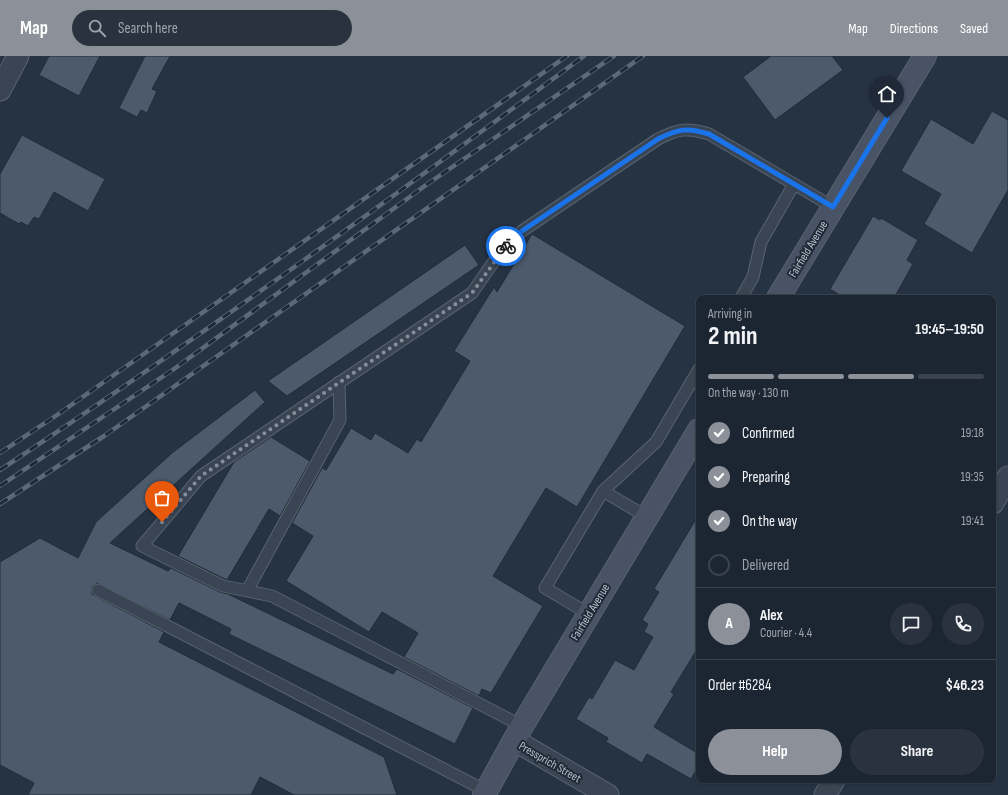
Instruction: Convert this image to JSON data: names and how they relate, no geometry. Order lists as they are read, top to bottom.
{
  "streets": {
    "main road": ["Fairfield Avenue"],
    "street": ["Pressprich Street"]
  },
  "crossings": [
    ["Fairfield Avenue", "Pressprich Street"]
  ],
  "page": {
    "header": "Map",
    "search": "Search here",
    "nav": ["Map", "Directions", "Saved"],
    "heading": ["2 min", "Arriving in", "19:45–19:50"],
    "panel": [
      "Alex",
      "Courier · 4.4",
      "Order #6284",
      "$46.23"
    ],
    "bar": "On the way · 130 m",
    "list": [
      ["Confirmed", "19:18"],
      ["Preparing", "19:35"],
      ["On the way", "19:41"],
      "Delivered"
    ],
    "round": "A",
    "buttons": ["Help", "Share"]
  }
}
